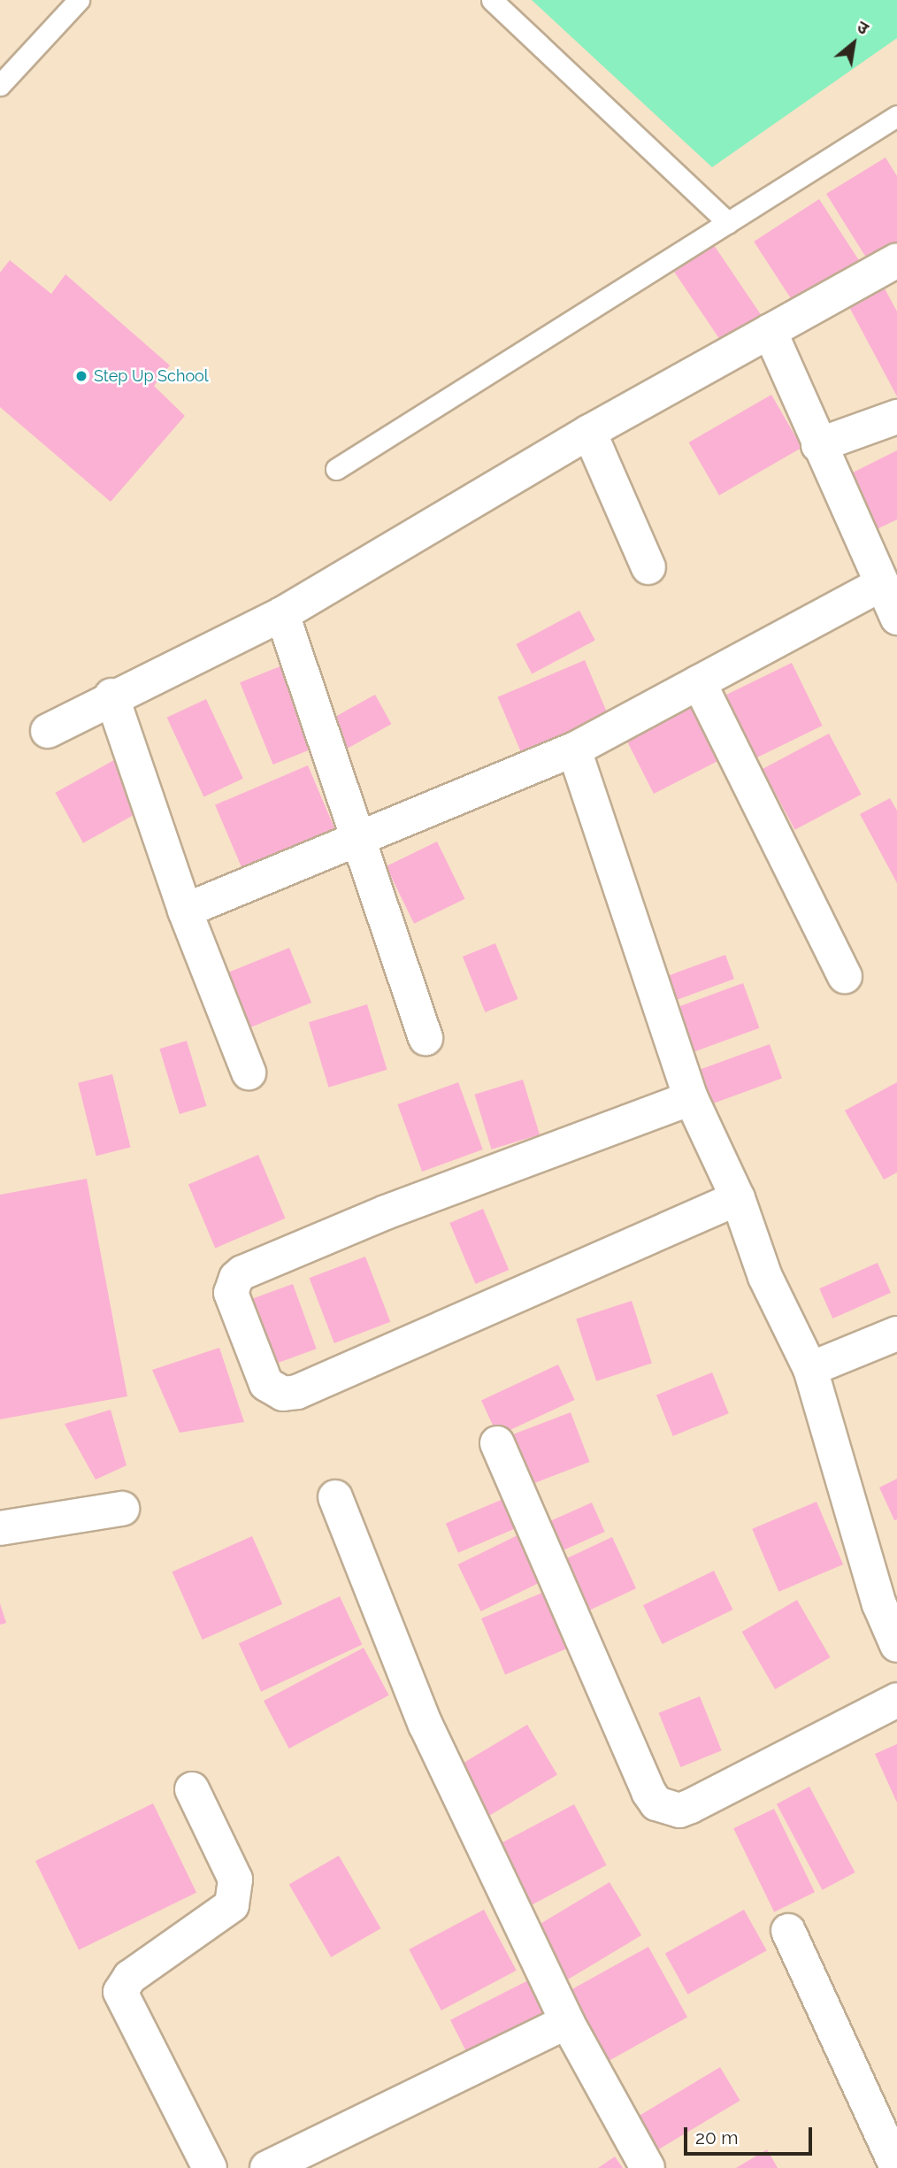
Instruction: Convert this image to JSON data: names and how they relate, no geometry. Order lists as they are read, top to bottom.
{
  "places": ["Step Up School"],
  "scale_bar": "20 m",
  "north": "top right"
}
